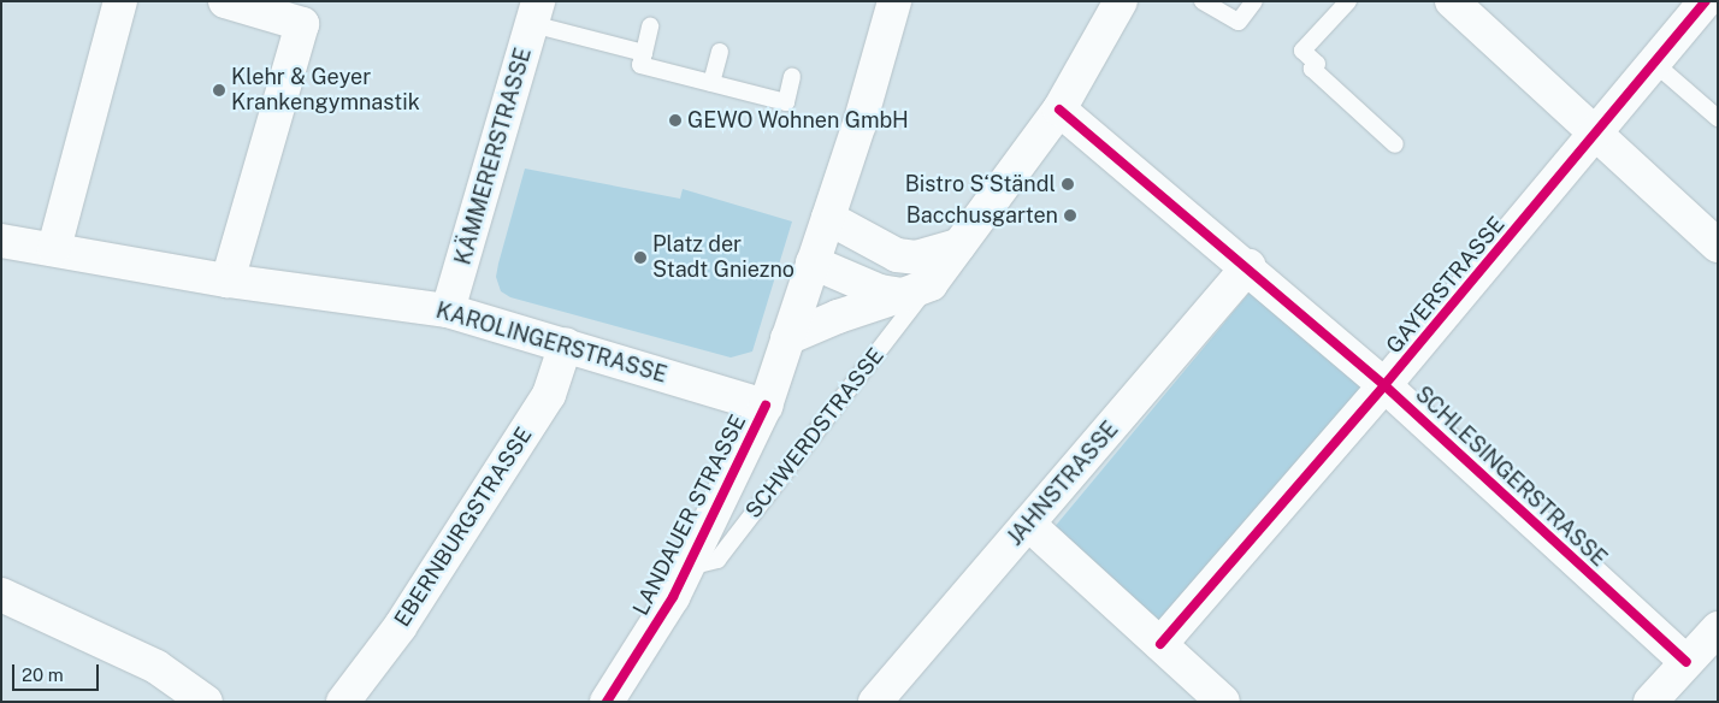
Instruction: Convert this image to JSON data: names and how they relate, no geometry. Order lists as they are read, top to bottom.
{
  "streets": {
    "street": [
      "KÄMMERERSTRASSE",
      "GAYERSTRASSE",
      "KAROLINGERSTRASSE",
      "SCHWERDSTRASSE",
      "SCHLESINGERSTRASSE",
      "JAHNSTRASSE",
      "LANDAUER STRASSE",
      "EBERNBURGSTRASSE"
    ]
  },
  "crossings": [
    ["KÄMMERERSTRASSE", "KAROLINGERSTRASSE"],
    ["GAYERSTRASSE", "SCHLESINGERSTRASSE"],
    ["KAROLINGERSTRASSE", "LANDAUER STRASSE"],
    ["KAROLINGERSTRASSE", "EBERNBURGSTRASSE"],
    ["SCHWERDSTRASSE", "SCHLESINGERSTRASSE"],
    ["SCHWERDSTRASSE", "LANDAUER STRASSE"],
    ["SCHLESINGERSTRASSE", "JAHNSTRASSE"]
  ],
  "places": [
    "Klehr & Geyer Krankengymnastik",
    "GEWO Wohnen GmbH",
    "Bistro S‘Ständl",
    "Bacchusgarten",
    "Platz der Stadt Gniezno"
  ],
  "scale_bar": "20 m"
}
